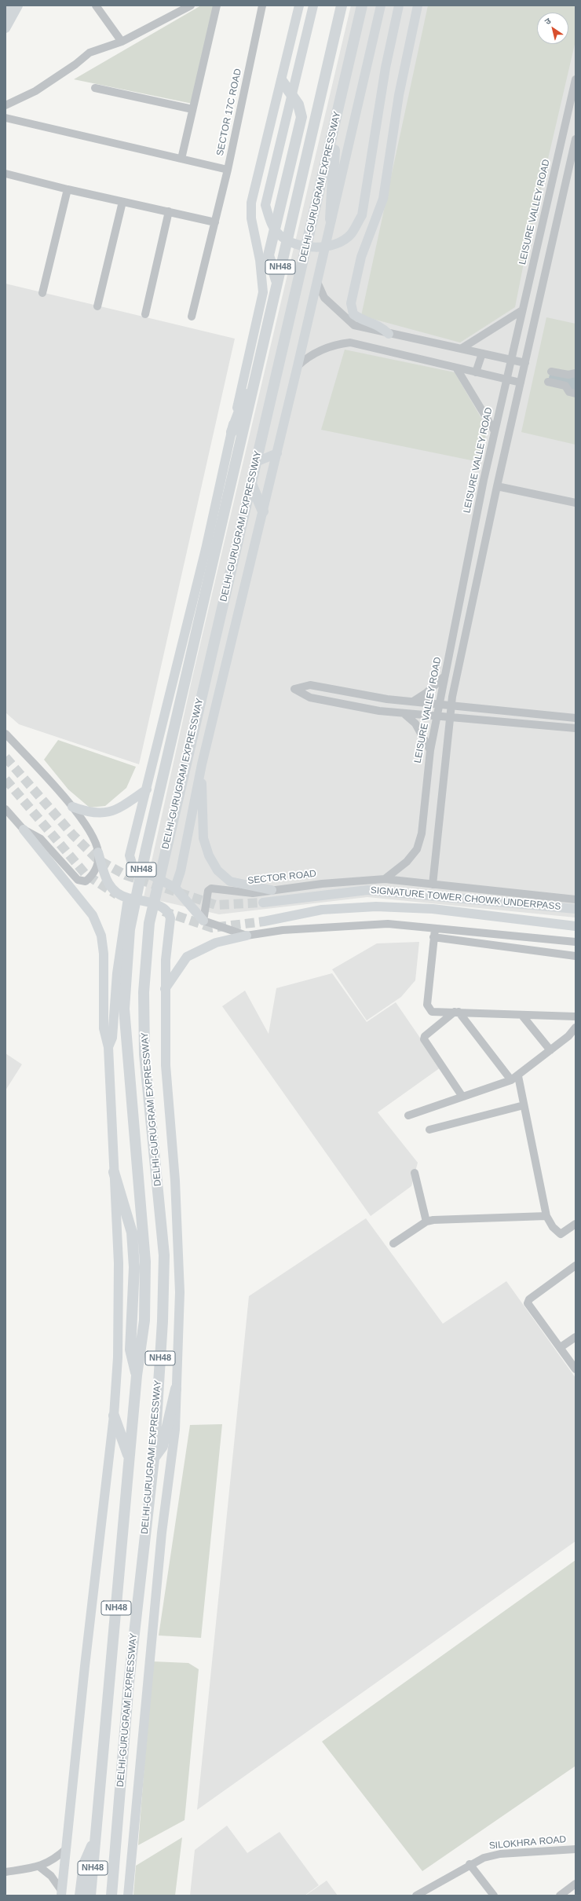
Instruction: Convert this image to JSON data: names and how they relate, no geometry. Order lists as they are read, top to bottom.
{
  "streets": {
    "highway": ["DELHI-GURUGRAM EXPRESSWAY", "NH48"],
    "main road": ["SIGNATURE TOWER CHOWK UNDERPASS"],
    "street": [
      "SECTOR 17C ROAD",
      "LEISURE VALLEY ROAD",
      "SECTOR ROAD",
      "SILOKHRA ROAD"
    ]
  },
  "crossings": [
    ["LEISURE VALLEY ROAD", "SECTOR ROAD"]
  ],
  "north": "top left"
}
